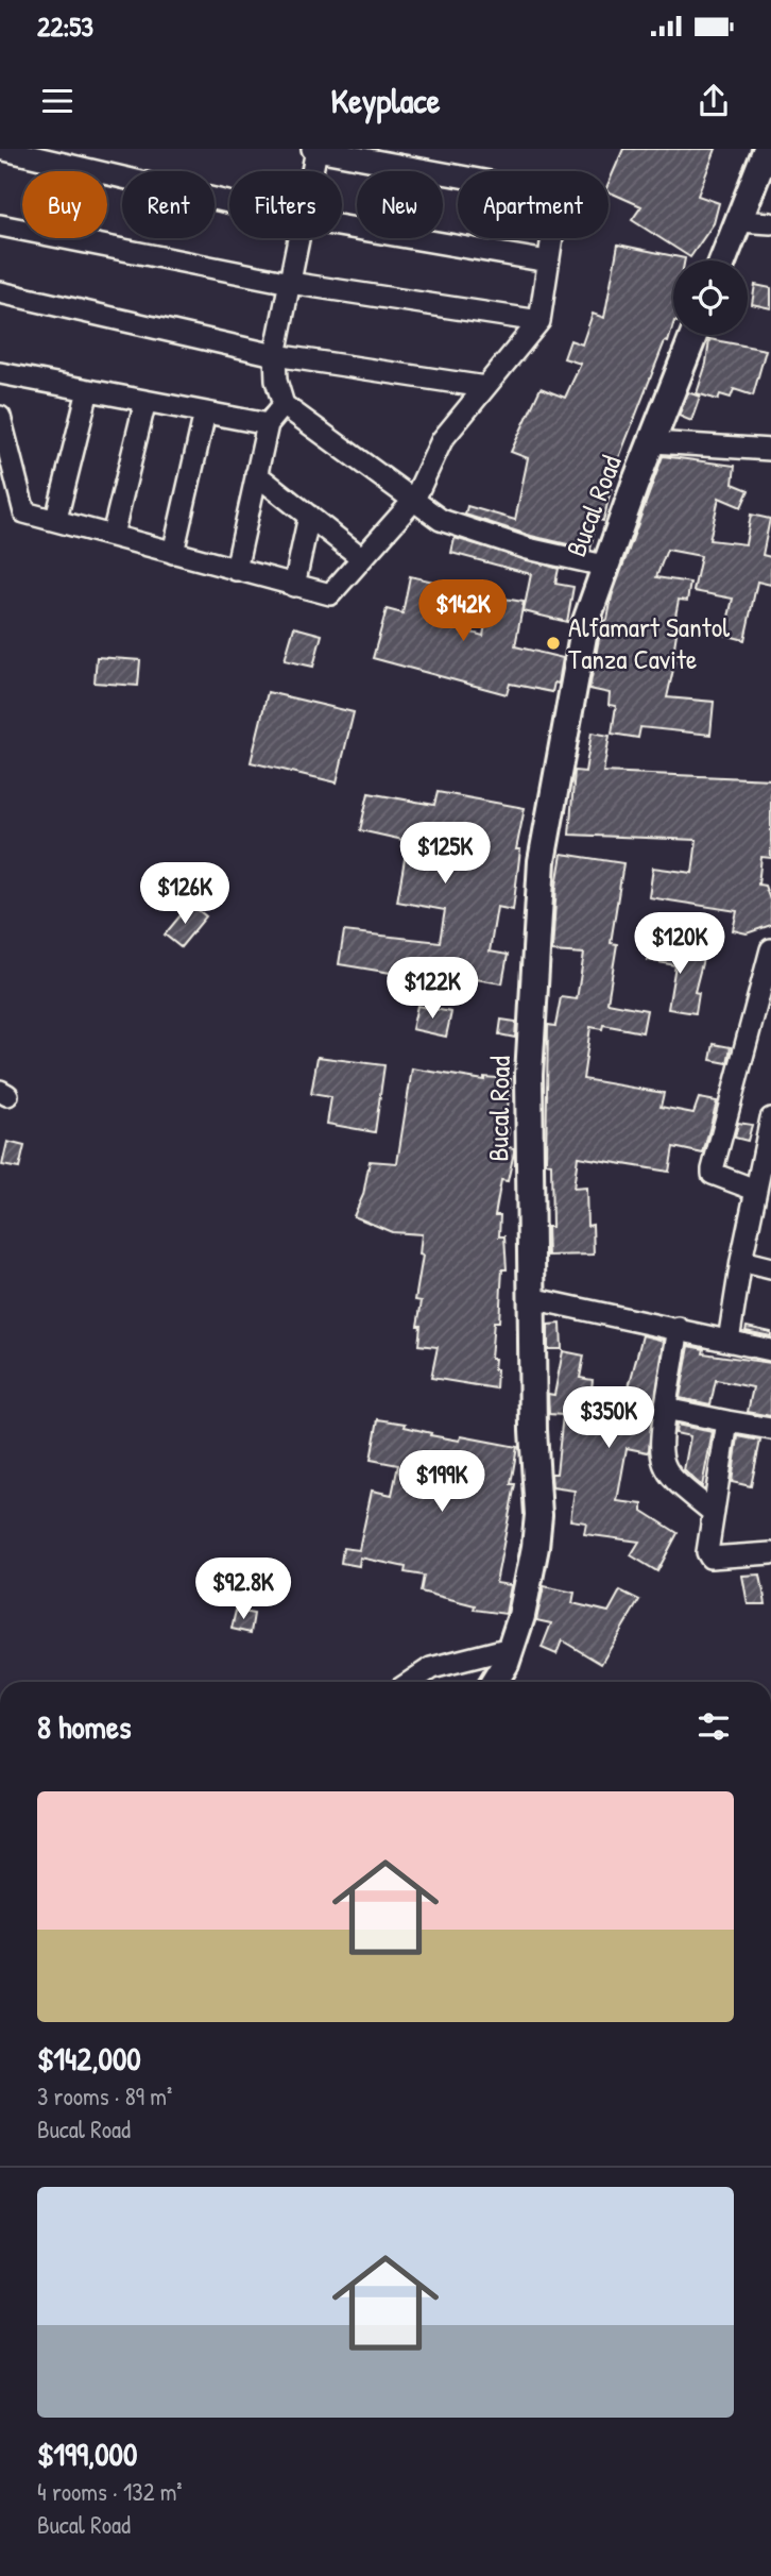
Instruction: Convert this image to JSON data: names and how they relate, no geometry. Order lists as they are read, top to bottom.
{
  "streets": {
    "street": ["Bucal Road"]
  },
  "places": ["Alfamart Santol Tanza Cavite"],
  "page": {
    "status": "22:53",
    "header": "Keyplace",
    "chip": [
      "Buy",
      "Rent",
      "Filters",
      "New",
      "Apartment"
    ],
    "price": [
      "$142K",
      "$125K",
      "$126K",
      "$120K",
      "$122K",
      "$350K",
      "$199K",
      "$92.8K"
    ],
    "heading": "8 homes",
    "list": [
      {
        "name": "$142,000",
        "note": "3 rooms · 89 m² · Bucal Road"
      },
      {
        "name": "$199,000",
        "note": "4 rooms · 132 m² · Bucal Road"
      }
    ]
  }
}
